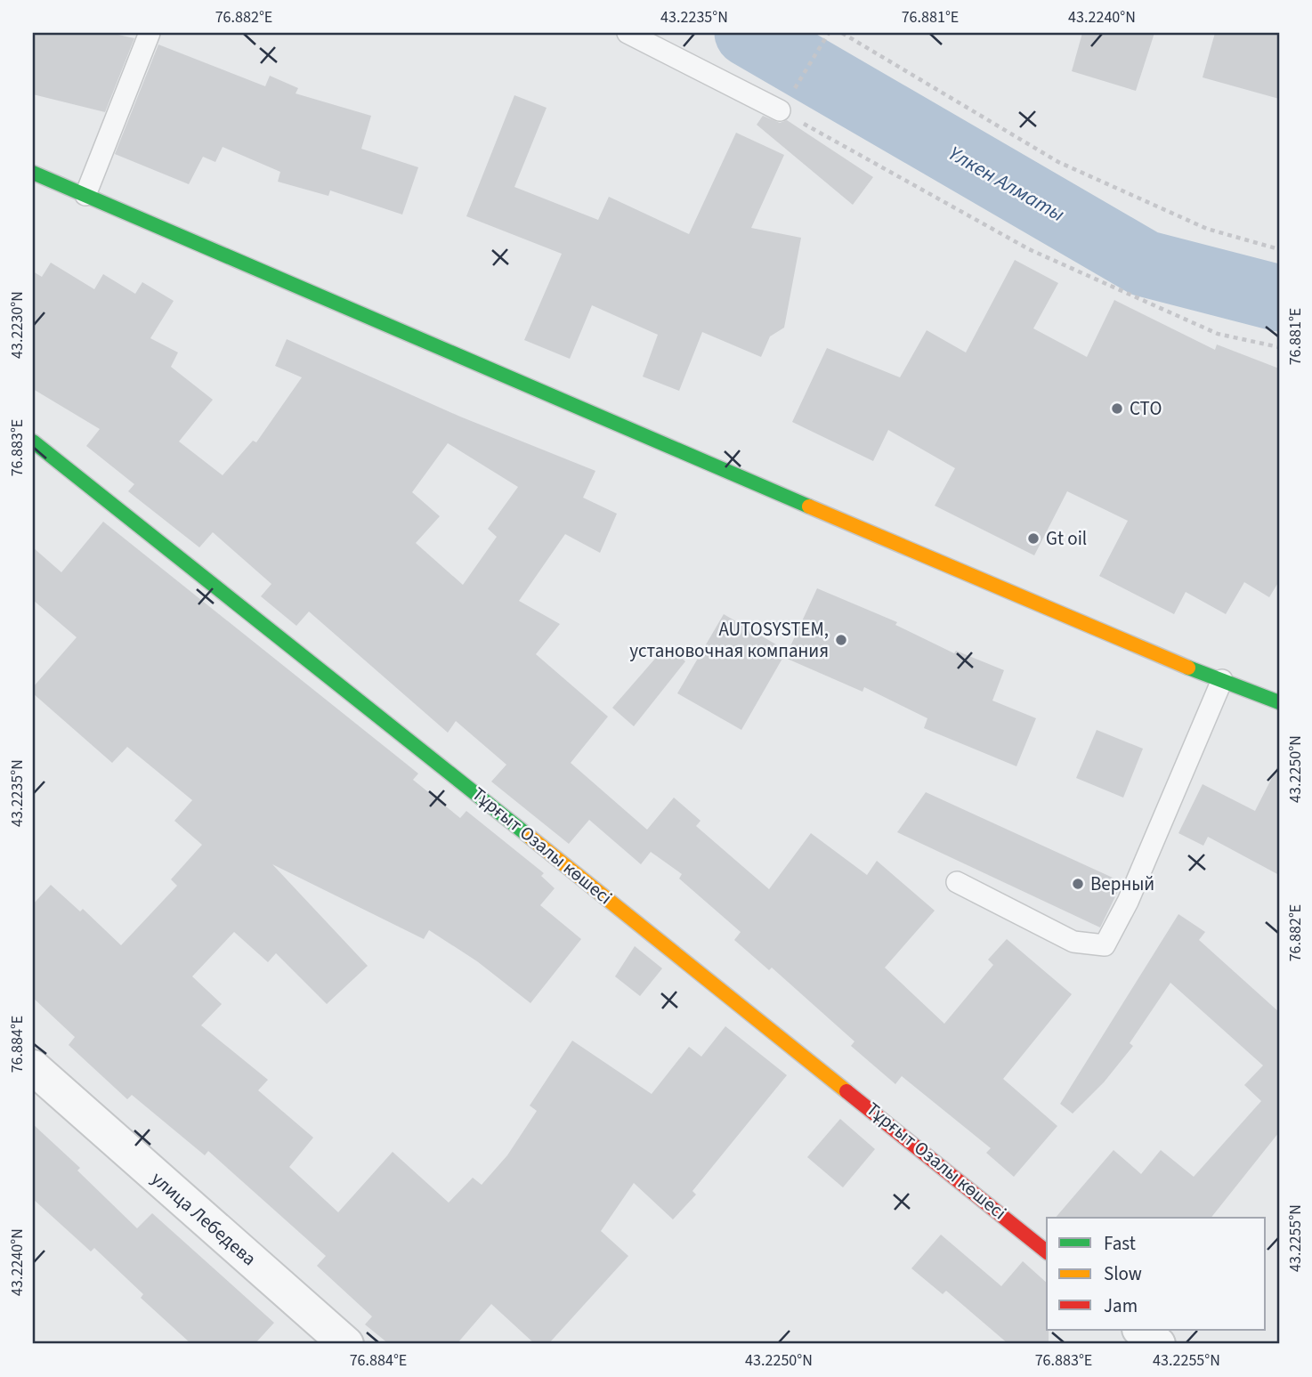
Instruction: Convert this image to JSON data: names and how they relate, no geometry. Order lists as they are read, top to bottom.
{
  "streets": {
    "street": ["Тұрғыт Озалы көшесі", "улица Лебедева"]
  },
  "water": ["Үлкен Алматы"],
  "places": [
    "СТО",
    "Gt oil",
    "AUTOSYSTEM, установочная компания",
    "Верный"
  ],
  "legend": ["Fast", "Slow", "Jam"],
  "coordinates": [
    "76.882°E",
    "43.2235°N",
    "76.881°E",
    "43.2240°N",
    "43.2230°N",
    "76.883°E",
    "43.2250°N",
    "76.884°E",
    "43.2255°N"
  ]
}
